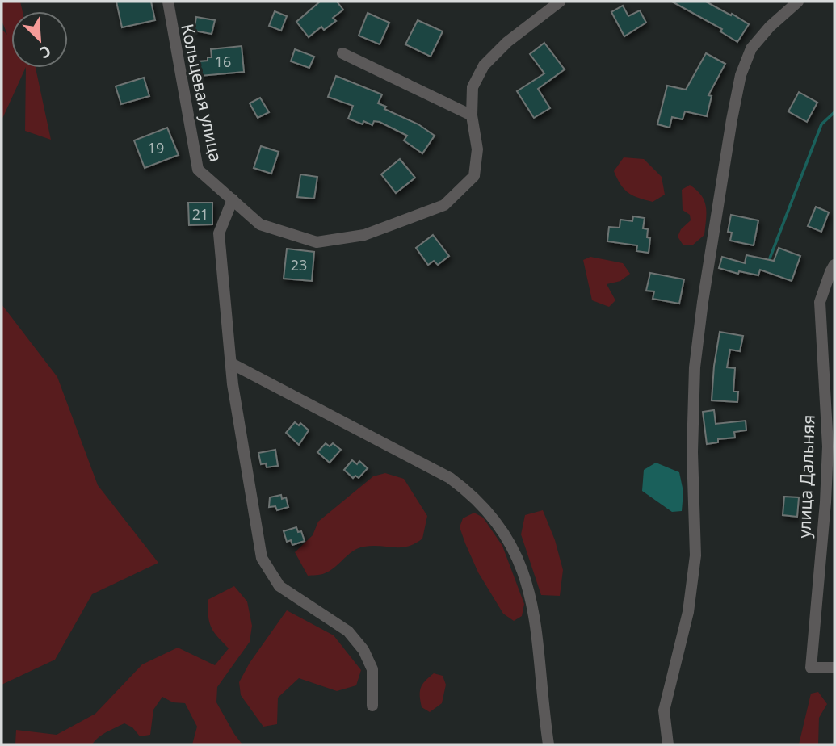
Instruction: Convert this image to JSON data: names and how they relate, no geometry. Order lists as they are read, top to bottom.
{
  "streets": {
    "street": ["Кольцевая улица", "улица Дальняя"]
  },
  "house_numbers": [
    "16",
    "19",
    "21",
    "23"
  ],
  "north": "bottom right"
}
